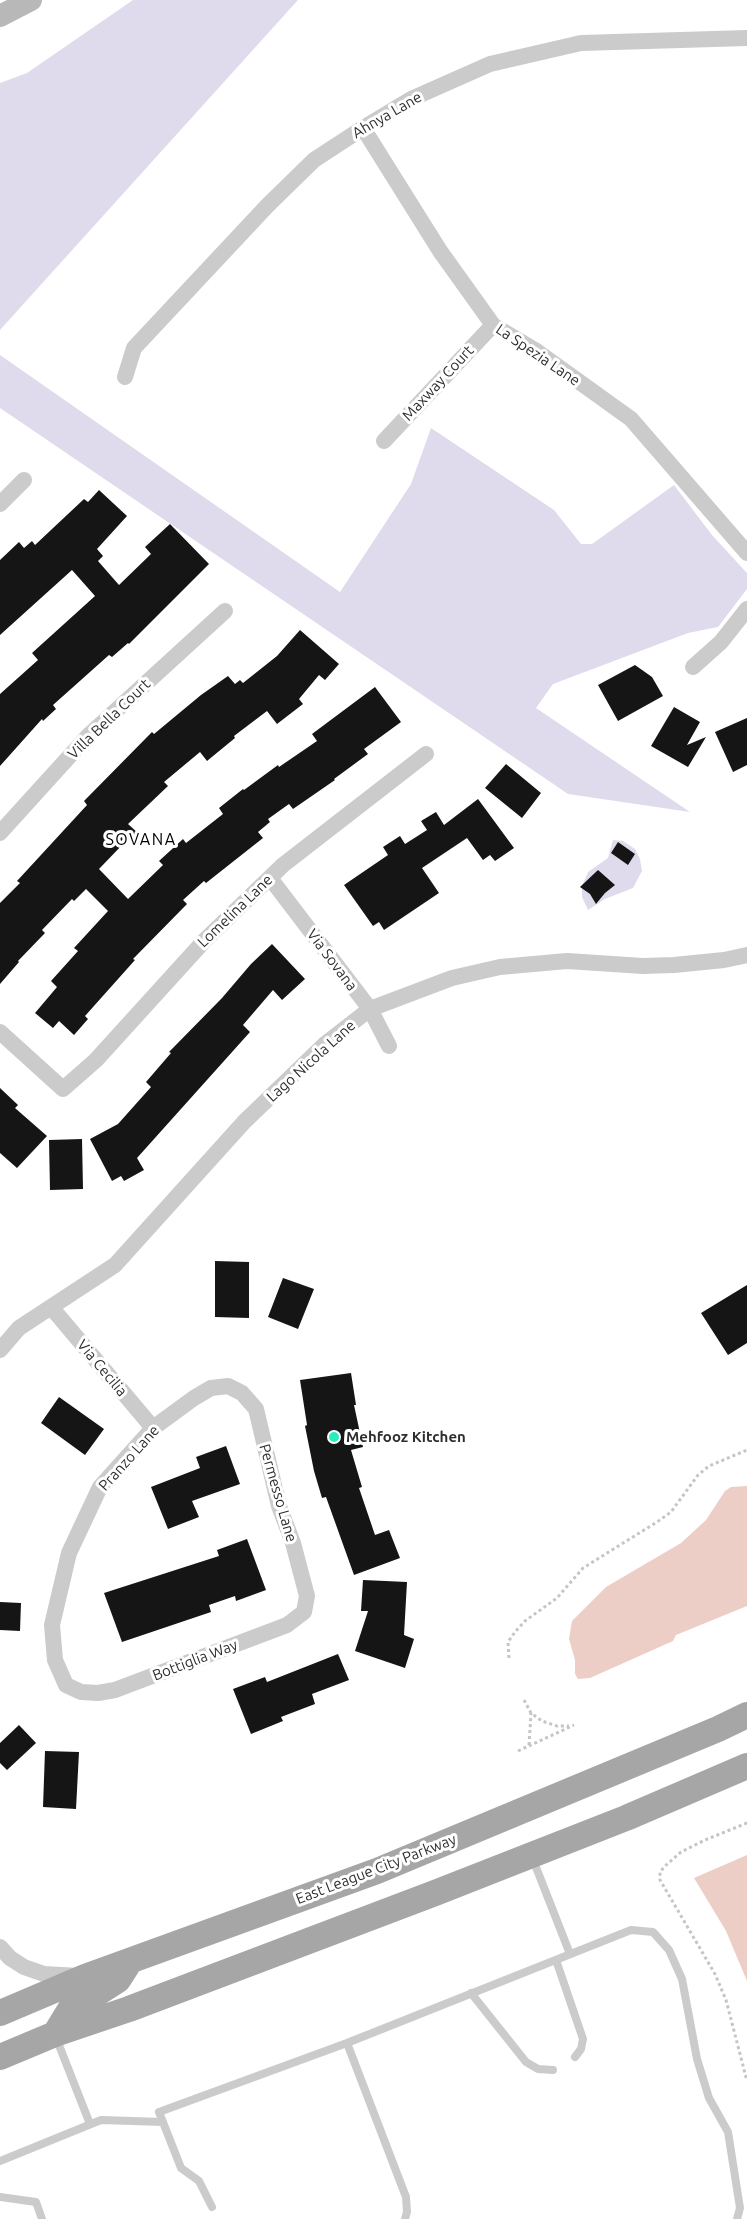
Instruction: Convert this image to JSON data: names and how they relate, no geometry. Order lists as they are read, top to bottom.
{
  "streets": {
    "main road": ["East League City Parkway"],
    "street": [
      "Ahnya Lane",
      "La Spezia Lane",
      "Maxway Court",
      "Villa Bella Court",
      "Lomelina Lane",
      "Via Sovana",
      "Lago Nicola Lane",
      "Via Cecilia",
      "Pranzo Lane",
      "Permesso Lane",
      "Bottiglia Way"
    ]
  },
  "crossings": [
    ["Ahnya Lane", "La Spezia Lane"],
    ["La Spezia Lane", "Maxway Court"],
    ["Lomelina Lane", "Via Sovana"],
    ["Via Sovana", "Lago Nicola Lane"],
    ["Lago Nicola Lane", "Via Cecilia"],
    ["Via Cecilia", "Pranzo Lane"],
    ["Pranzo Lane", "Permesso Lane"],
    ["Pranzo Lane", "Bottiglia Way"],
    ["Permesso Lane", "Bottiglia Way"]
  ],
  "districts": ["SOVANA"],
  "places": ["Mehfooz Kitchen"]
}
